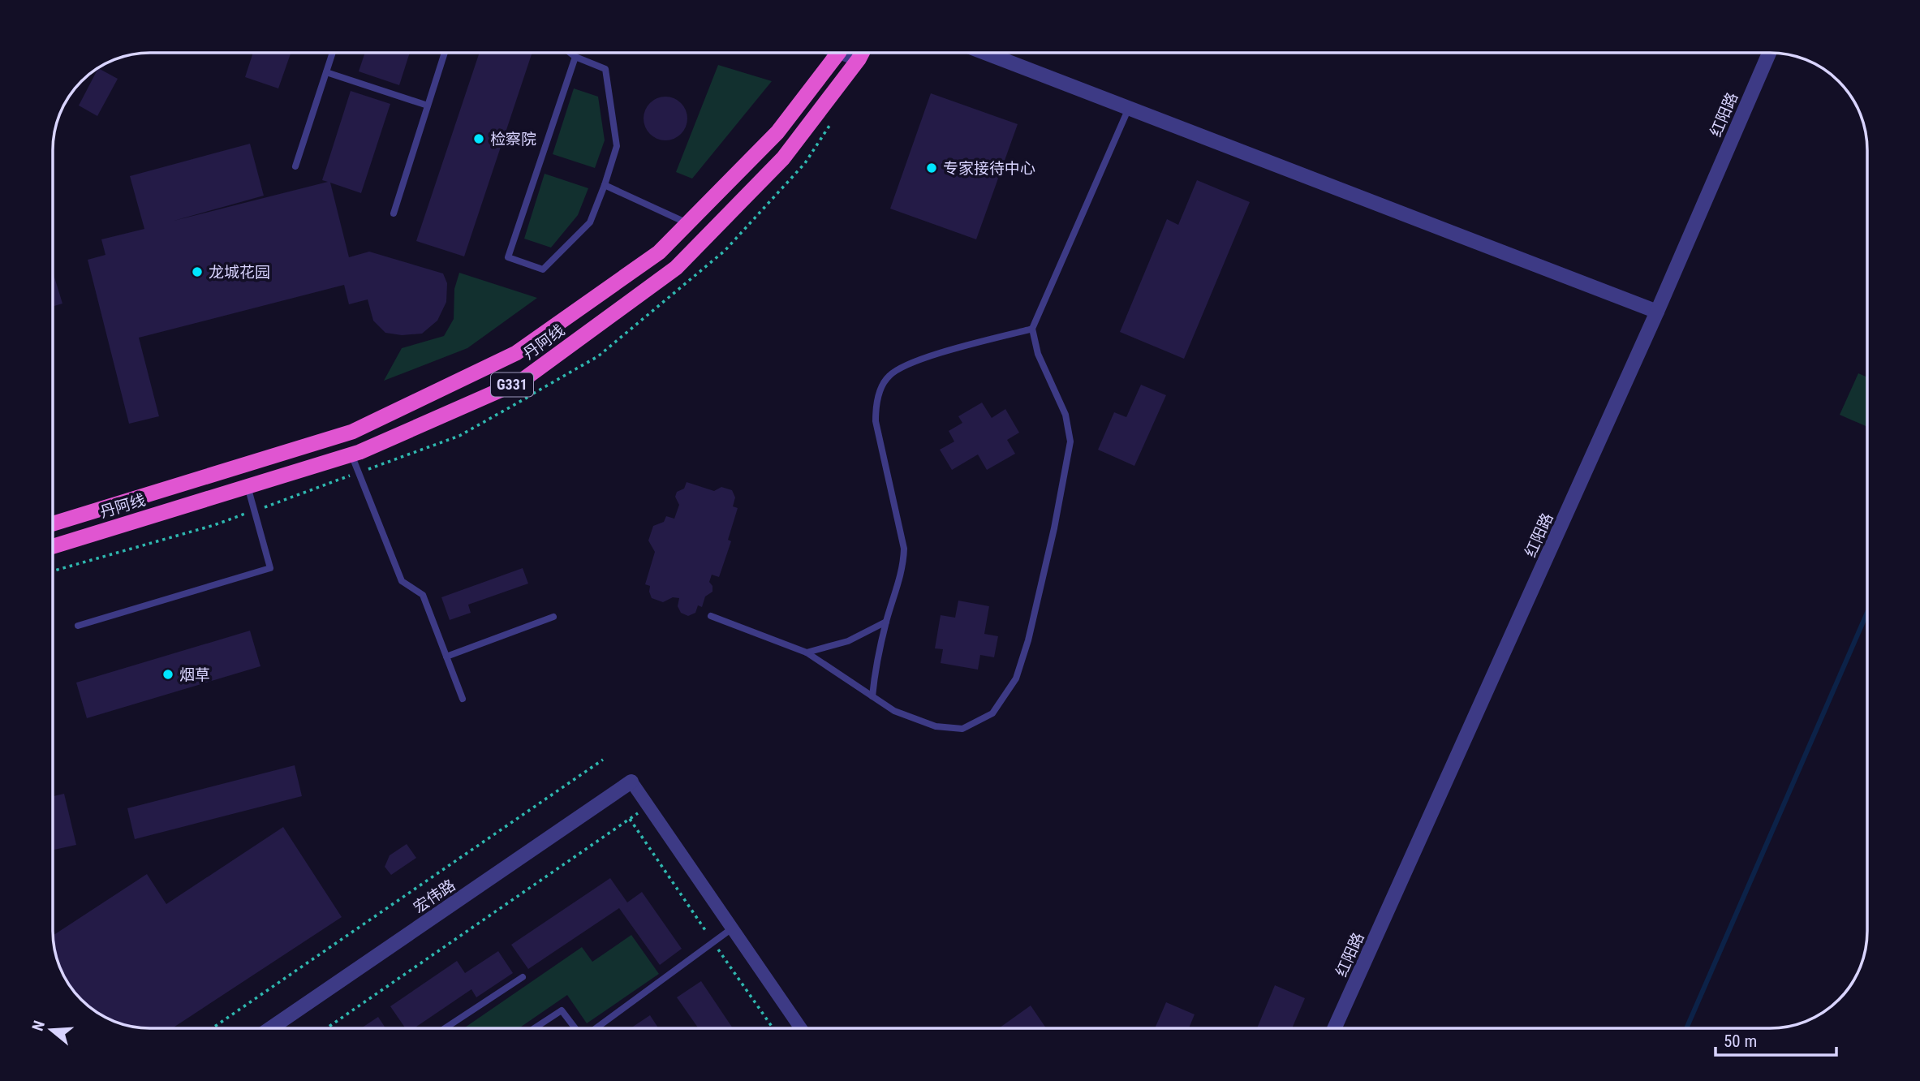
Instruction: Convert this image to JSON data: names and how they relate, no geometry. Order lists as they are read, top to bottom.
{
  "streets": {
    "highway": ["丹阿线", "G331"],
    "street": ["红阳路", "宏伟路"]
  },
  "places": [
    "检察院",
    "专家接待中心",
    "龙城花园",
    "烟草"
  ],
  "scale_bar": "50 m",
  "north": "left"
}
